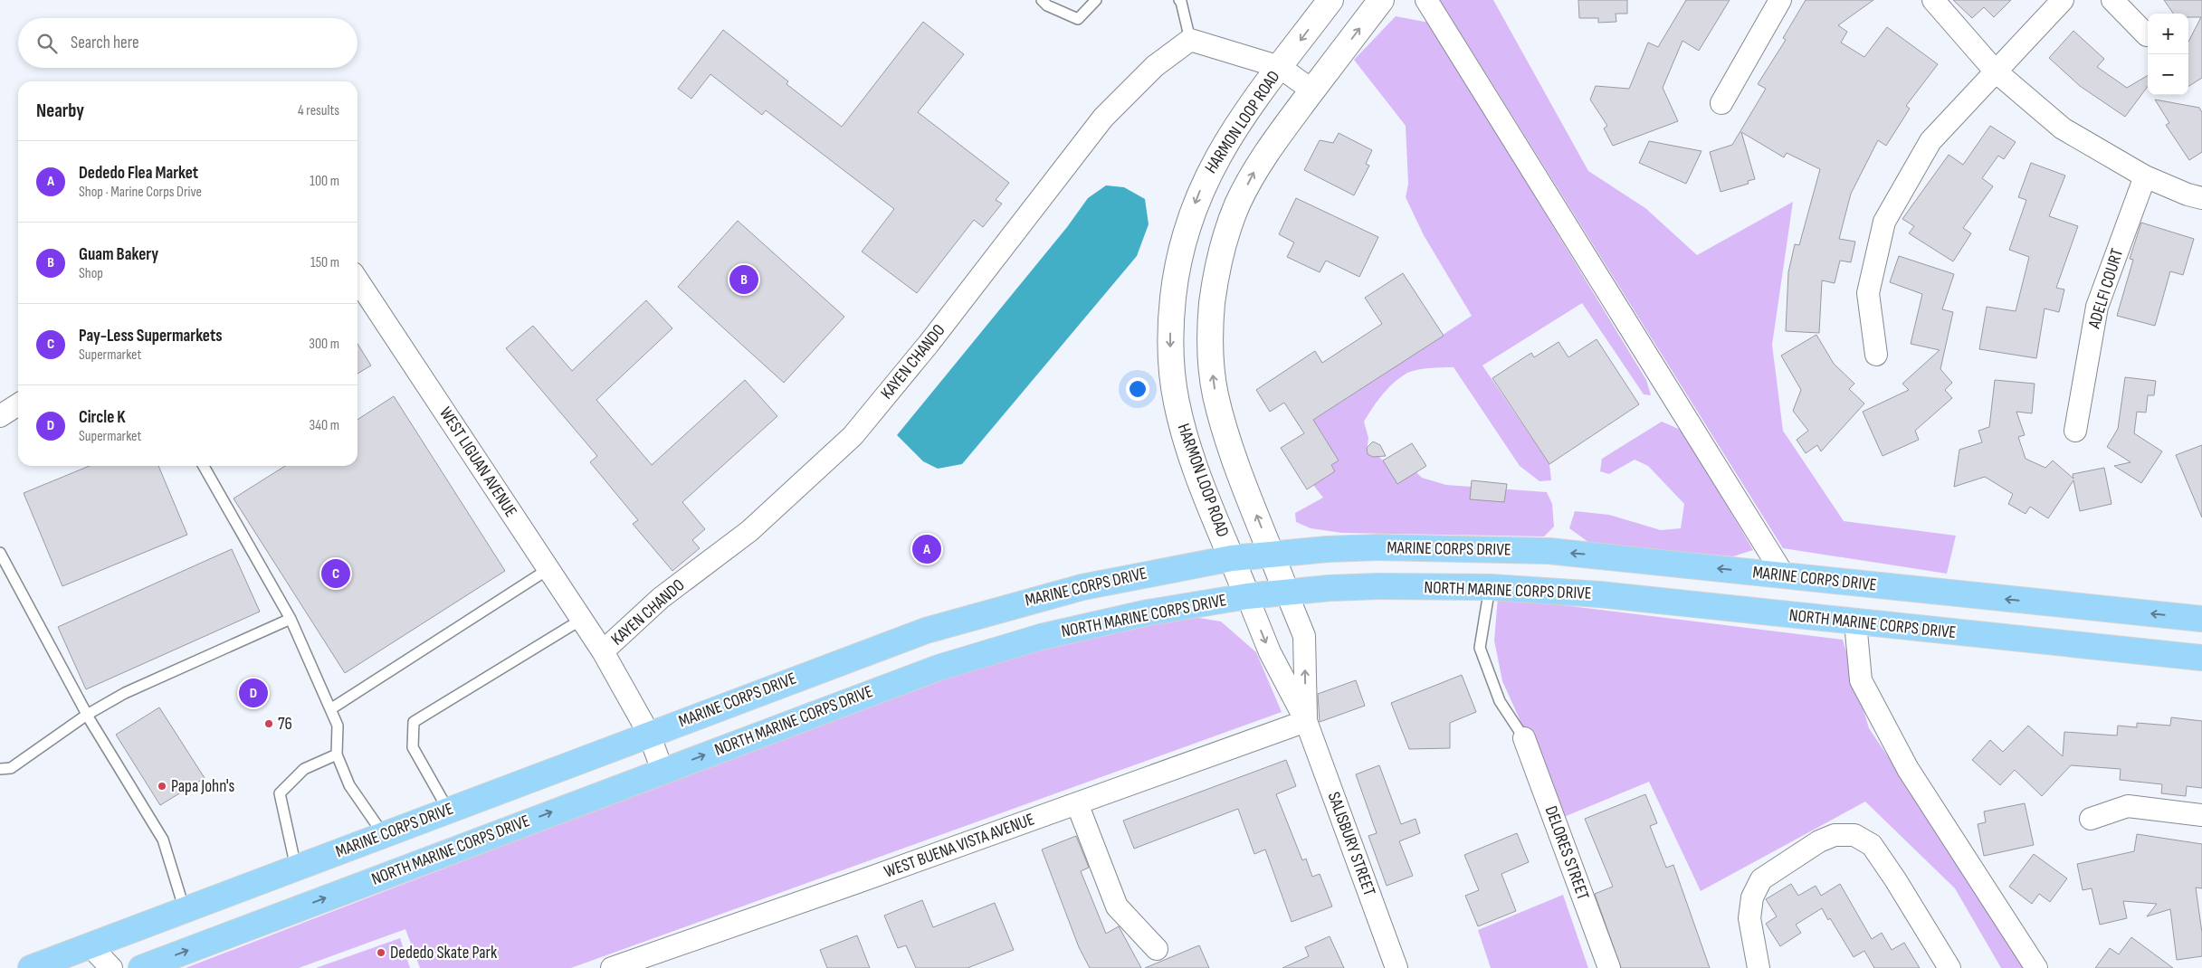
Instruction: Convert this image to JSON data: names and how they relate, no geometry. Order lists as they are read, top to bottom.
{
  "streets": {
    "main road": ["HARMON LOOP ROAD", "MARINE CORPS DRIVE", "NORTH MARINE CORPS DRIVE"],
    "street": [
      "ADELFI COURT",
      "KAYEN CHANDO",
      "WEST LIGUAN AVENUE",
      "SALISBURY STREET",
      "WEST BUENA VISTA AVENUE",
      "DELORES STREET"
    ]
  },
  "crossings": [
    ["HARMON LOOP ROAD", "MARINE CORPS DRIVE"],
    ["HARMON LOOP ROAD", "NORTH MARINE CORPS DRIVE"],
    ["HARMON LOOP ROAD", "SALISBURY STREET"],
    ["KAYEN CHANDO", "WEST LIGUAN AVENUE"],
    ["KAYEN CHANDO", "MARINE CORPS DRIVE"],
    ["KAYEN CHANDO", "NORTH MARINE CORPS DRIVE"],
    ["NORTH MARINE CORPS DRIVE", "SALISBURY STREET"],
    ["SALISBURY STREET", "WEST BUENA VISTA AVENUE"]
  ],
  "one_way": ["MARINE CORPS DRIVE", "NORTH MARINE CORPS DRIVE"],
  "places": ["76", "Papa John's", "Dededo Skate Park"],
  "page": {
    "map_buttons": ["+", "−"],
    "search": "Search here",
    "heading": ["Nearby", "4 results"],
    "list": [
      {
        "mark": "A",
        "name": "Dededo Flea Market",
        "note": "Shop · Marine Corps Drive",
        "value": "100 m"
      },
      {
        "mark": "B",
        "name": "Guam Bakery",
        "note": "Shop",
        "value": "150 m"
      },
      {
        "mark": "C",
        "name": "Pay-Less Supermarkets",
        "note": "Supermarket",
        "value": "300 m"
      },
      {
        "mark": "D",
        "name": "Circle K",
        "note": "Supermarket",
        "value": "340 m"
      }
    ],
    "pins": [
      "B",
      "A",
      "C",
      "D"
    ]
  }
}
